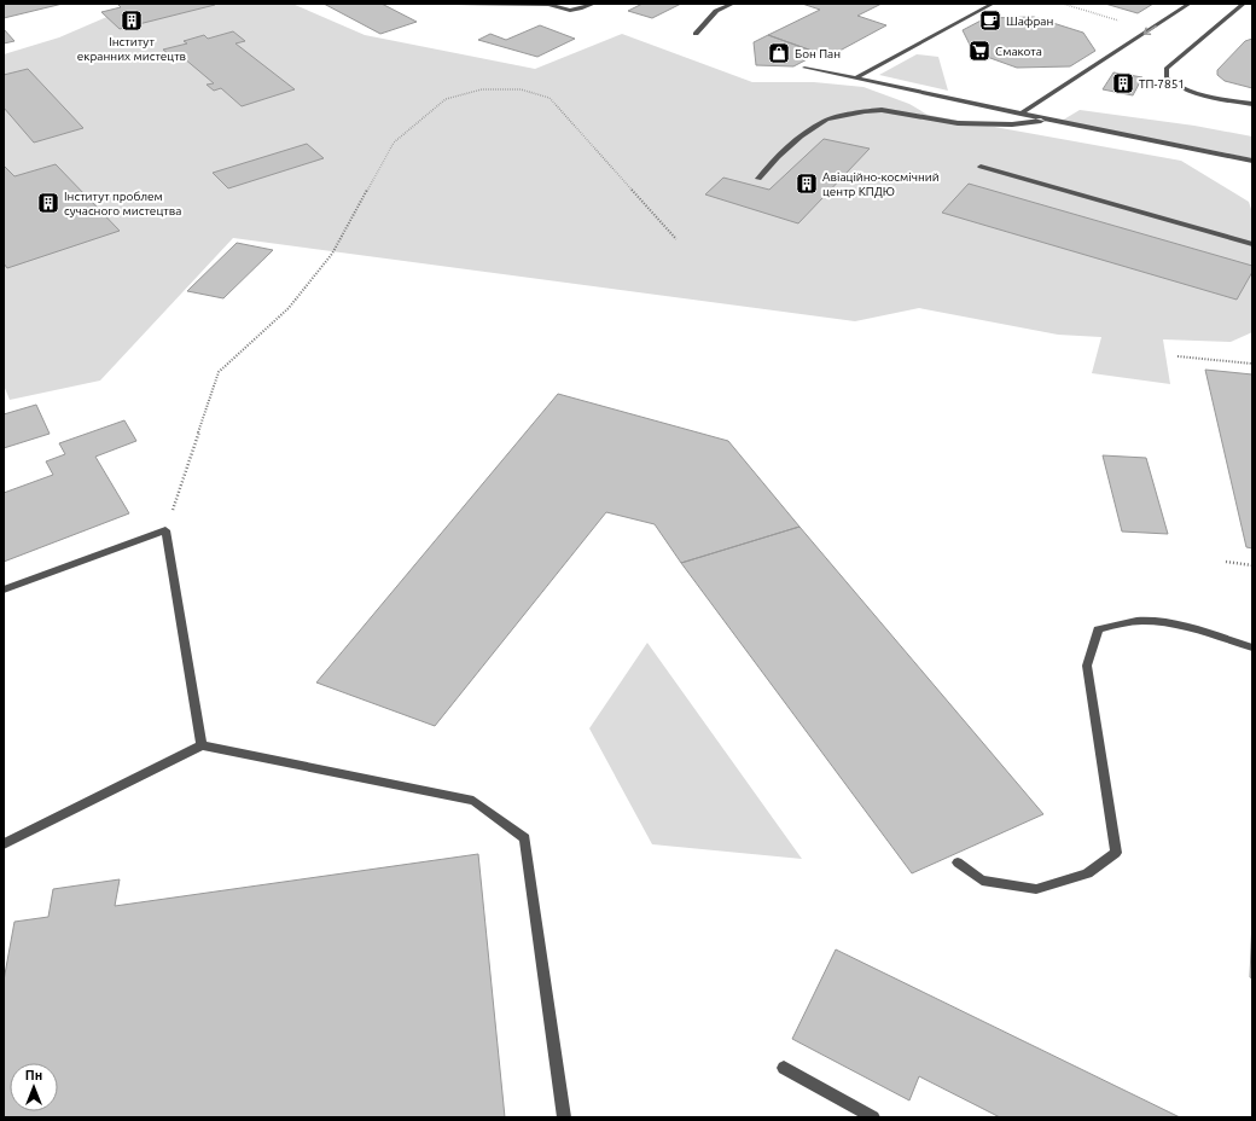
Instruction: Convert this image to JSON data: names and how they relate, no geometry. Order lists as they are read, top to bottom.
{
  "places": {
    "building": [
      "Інститут екранних мистецтв",
      "ТП-7851",
      "Авіаційно-космічний центр КПДЮ",
      "Інститут проблем сучасного мистецтва"
    ],
    "cafe": ["Шафран"],
    "supermarket": ["Смакота"],
    "shop": ["Бон Пан"]
  },
  "north": "top"
}
